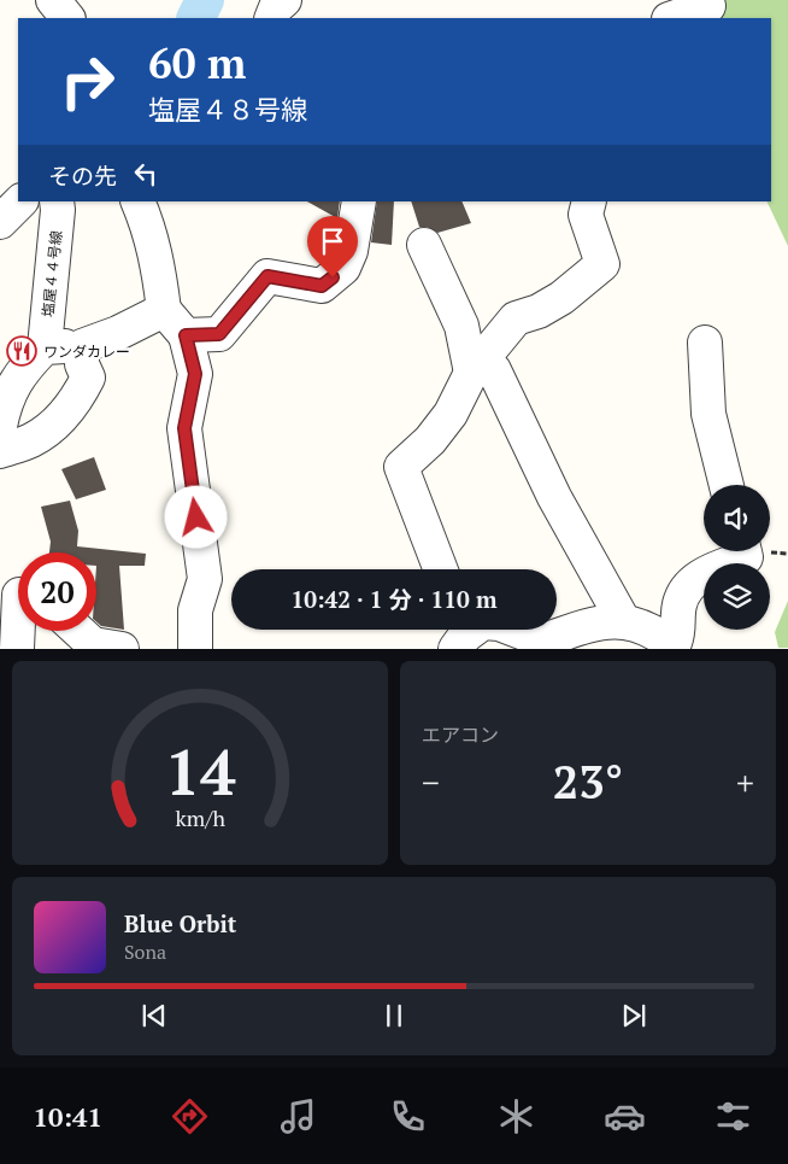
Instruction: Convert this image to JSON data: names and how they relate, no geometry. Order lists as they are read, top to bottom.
{
  "streets": {
    "street": ["塩屋４４号線"]
  },
  "places": {
    "restaurant": ["ワンダカレー"]
  },
  "page": {
    "turn": ["60 m", "塩屋４８号線"],
    "then": "その先",
    "limit": "20",
    "trip": "10:42 · 1 分 · 110 m",
    "tile": "エアコン",
    "heat": ["−", "23°", "+"],
    "song": ["Blue Orbit", "Sona"],
    "tabs": "10:41",
    "gauge": ["14", "km/h"]
  }
}
